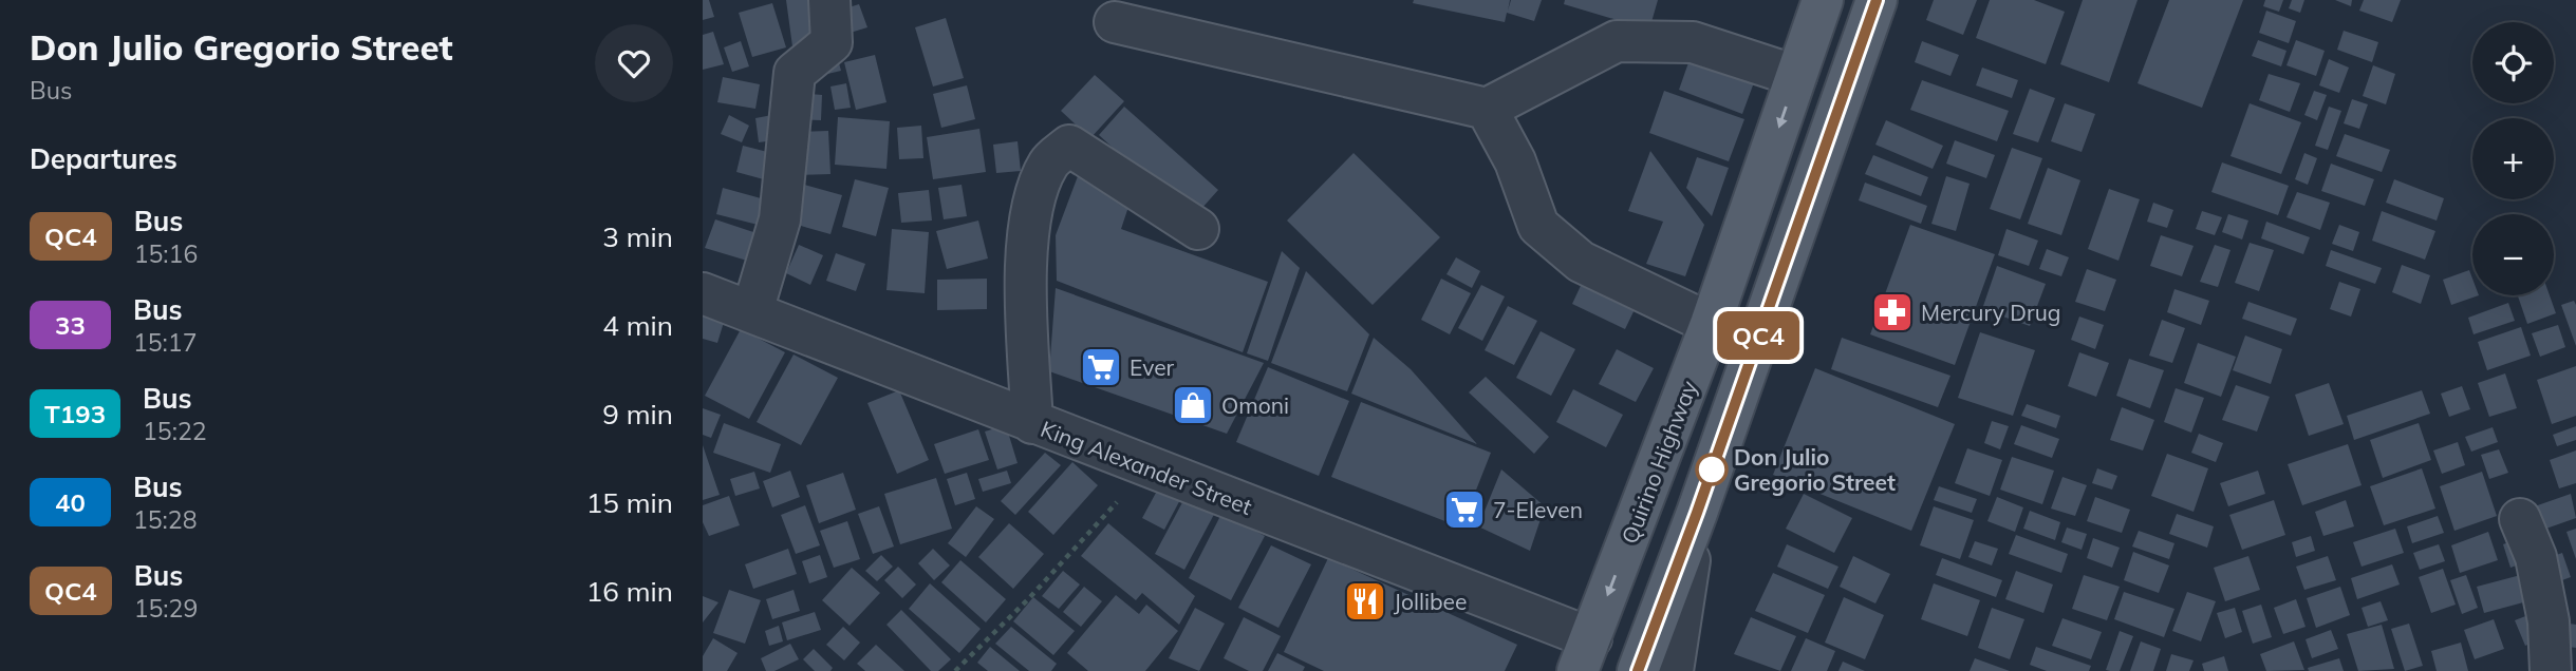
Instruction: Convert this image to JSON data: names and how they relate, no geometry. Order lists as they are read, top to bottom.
{
  "streets": {
    "main road": ["Quirino Highway"],
    "street": ["King Alexander Street"]
  },
  "crossings": [
    ["Quirino Highway", "King Alexander Street"]
  ],
  "places": {
    "pharmacy": ["Mercury Drug"],
    "supermarket": ["Ever", "7-Eleven"],
    "shop": ["Omoni"],
    "other": ["Don Julio Gregorio Street"],
    "restaurant": ["Jollibee"]
  },
  "lines": ["bus line QC4"],
  "page": {
    "heading": [
      ["Don Julio Gregorio Street", "Bus"],
      "Departures"
    ],
    "on_map": "QC4",
    "map_buttons": ["+", "−"],
    "list": [
      {
        "mark": "QC4",
        "name": "Bus",
        "note": "15:16",
        "value": "3 min"
      },
      {
        "mark": "33",
        "name": "Bus",
        "note": "15:17",
        "value": "4 min"
      },
      {
        "mark": "T193",
        "name": "Bus",
        "note": "15:22",
        "value": "9 min"
      },
      {
        "mark": "40",
        "name": "Bus",
        "note": "15:28",
        "value": "15 min"
      },
      {
        "mark": "QC4",
        "name": "Bus",
        "note": "15:29",
        "value": "16 min"
      }
    ]
  }
}
